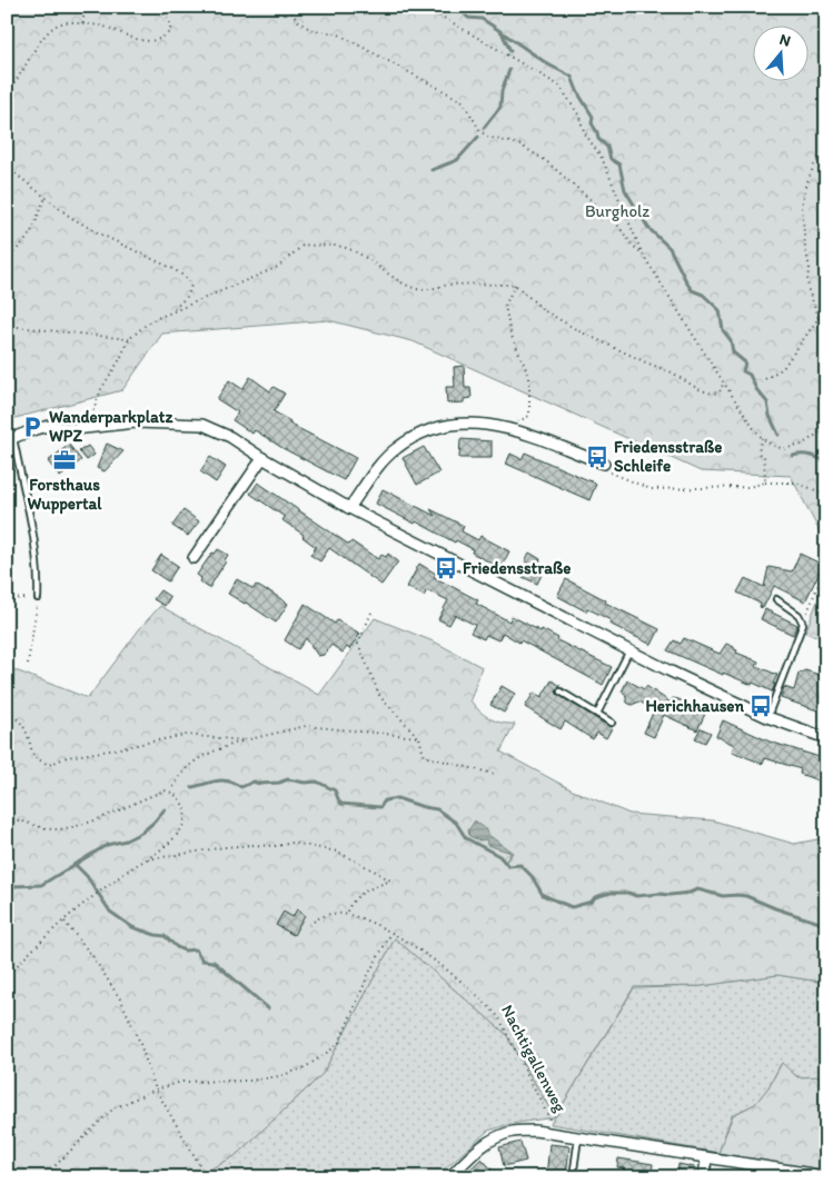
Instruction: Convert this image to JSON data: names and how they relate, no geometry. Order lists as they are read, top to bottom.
{
  "streets": {
    "street": ["Nachtigallenweg"]
  },
  "parks": ["Burgholz"],
  "places": {
    "parking": ["Wanderparkplatz WPZ"],
    "bus stop": ["Friedensstraße Schleife", "Friedensstraße", "Herichhausen"],
    "office": ["Forsthaus Wuppertal"]
  },
  "north": "top"
}
